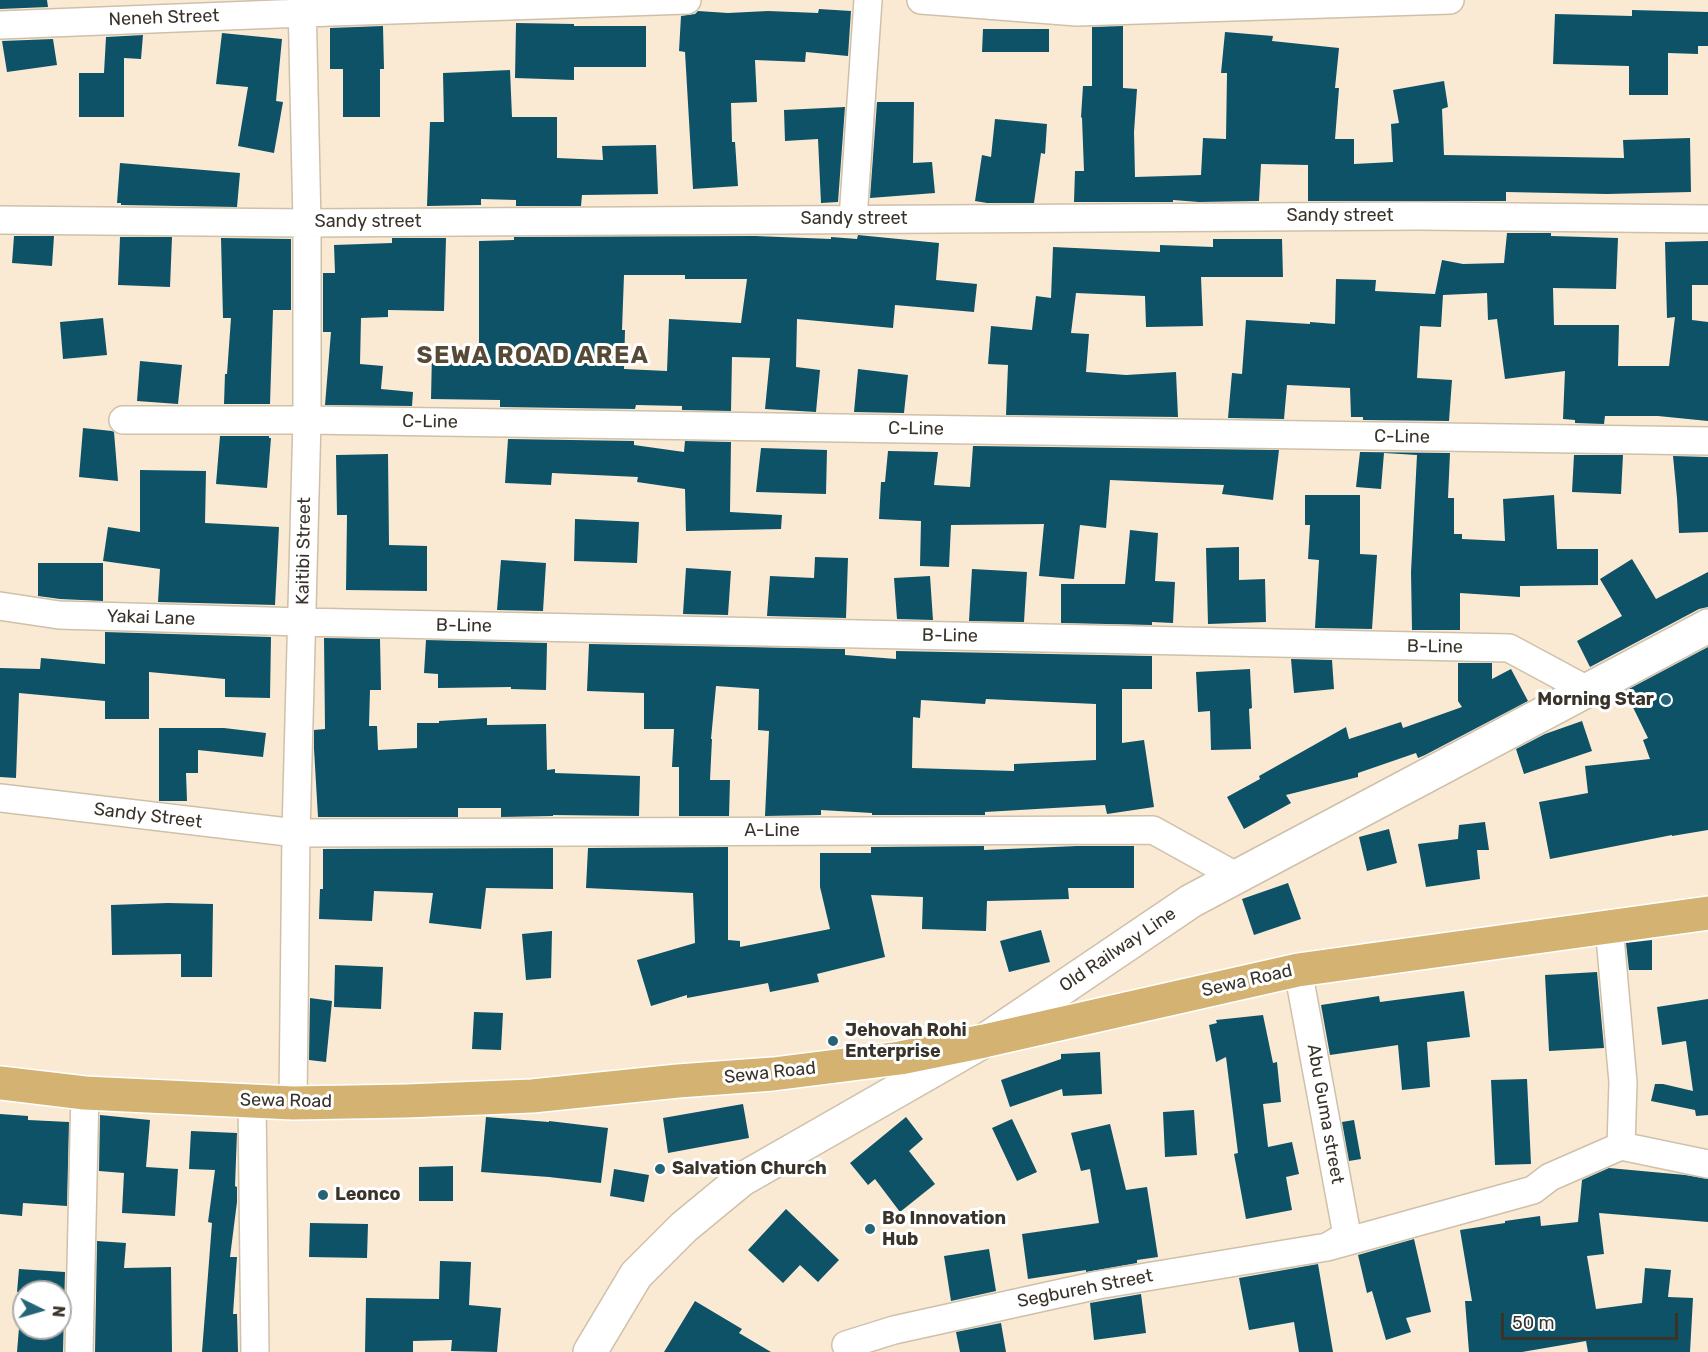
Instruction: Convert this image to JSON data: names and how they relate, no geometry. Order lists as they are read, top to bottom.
{
  "streets": {
    "main road": ["Sewa Road"],
    "street": [
      "Neneh Street",
      "Sandy street",
      "C-Line",
      "Kaitibi Street",
      "Yakai Lane",
      "B-Line",
      "Sandy Street",
      "A-Line",
      "Old Railway Line",
      "Abu Guma street",
      "Segbureh Street"
    ]
  },
  "crossings": [
    ["Neneh Street", "Kaitibi Street"],
    ["Sandy street", "Kaitibi Street"],
    ["C-Line", "Kaitibi Street"],
    ["Kaitibi Street", "Yakai Lane"],
    ["Kaitibi Street", "B-Line"],
    ["Kaitibi Street", "Sandy Street"],
    ["Kaitibi Street", "A-Line"],
    ["Kaitibi Street", "Sewa Road"],
    ["Yakai Lane", "B-Line"],
    ["B-Line", "Old Railway Line"],
    ["Sandy Street", "A-Line"],
    ["A-Line", "Old Railway Line"],
    ["Old Railway Line", "Sewa Road"],
    ["Sewa Road", "Abu Guma street"],
    ["Abu Guma street", "Segbureh Street"]
  ],
  "districts": ["SEWA ROAD AREA"],
  "places": [
    "Morning Star",
    "Jehovah Rohi Enterprise",
    "Salvation Church",
    "Leonco",
    "Bo Innovation Hub"
  ],
  "scale_bar": "50 m",
  "north": "right"
}
